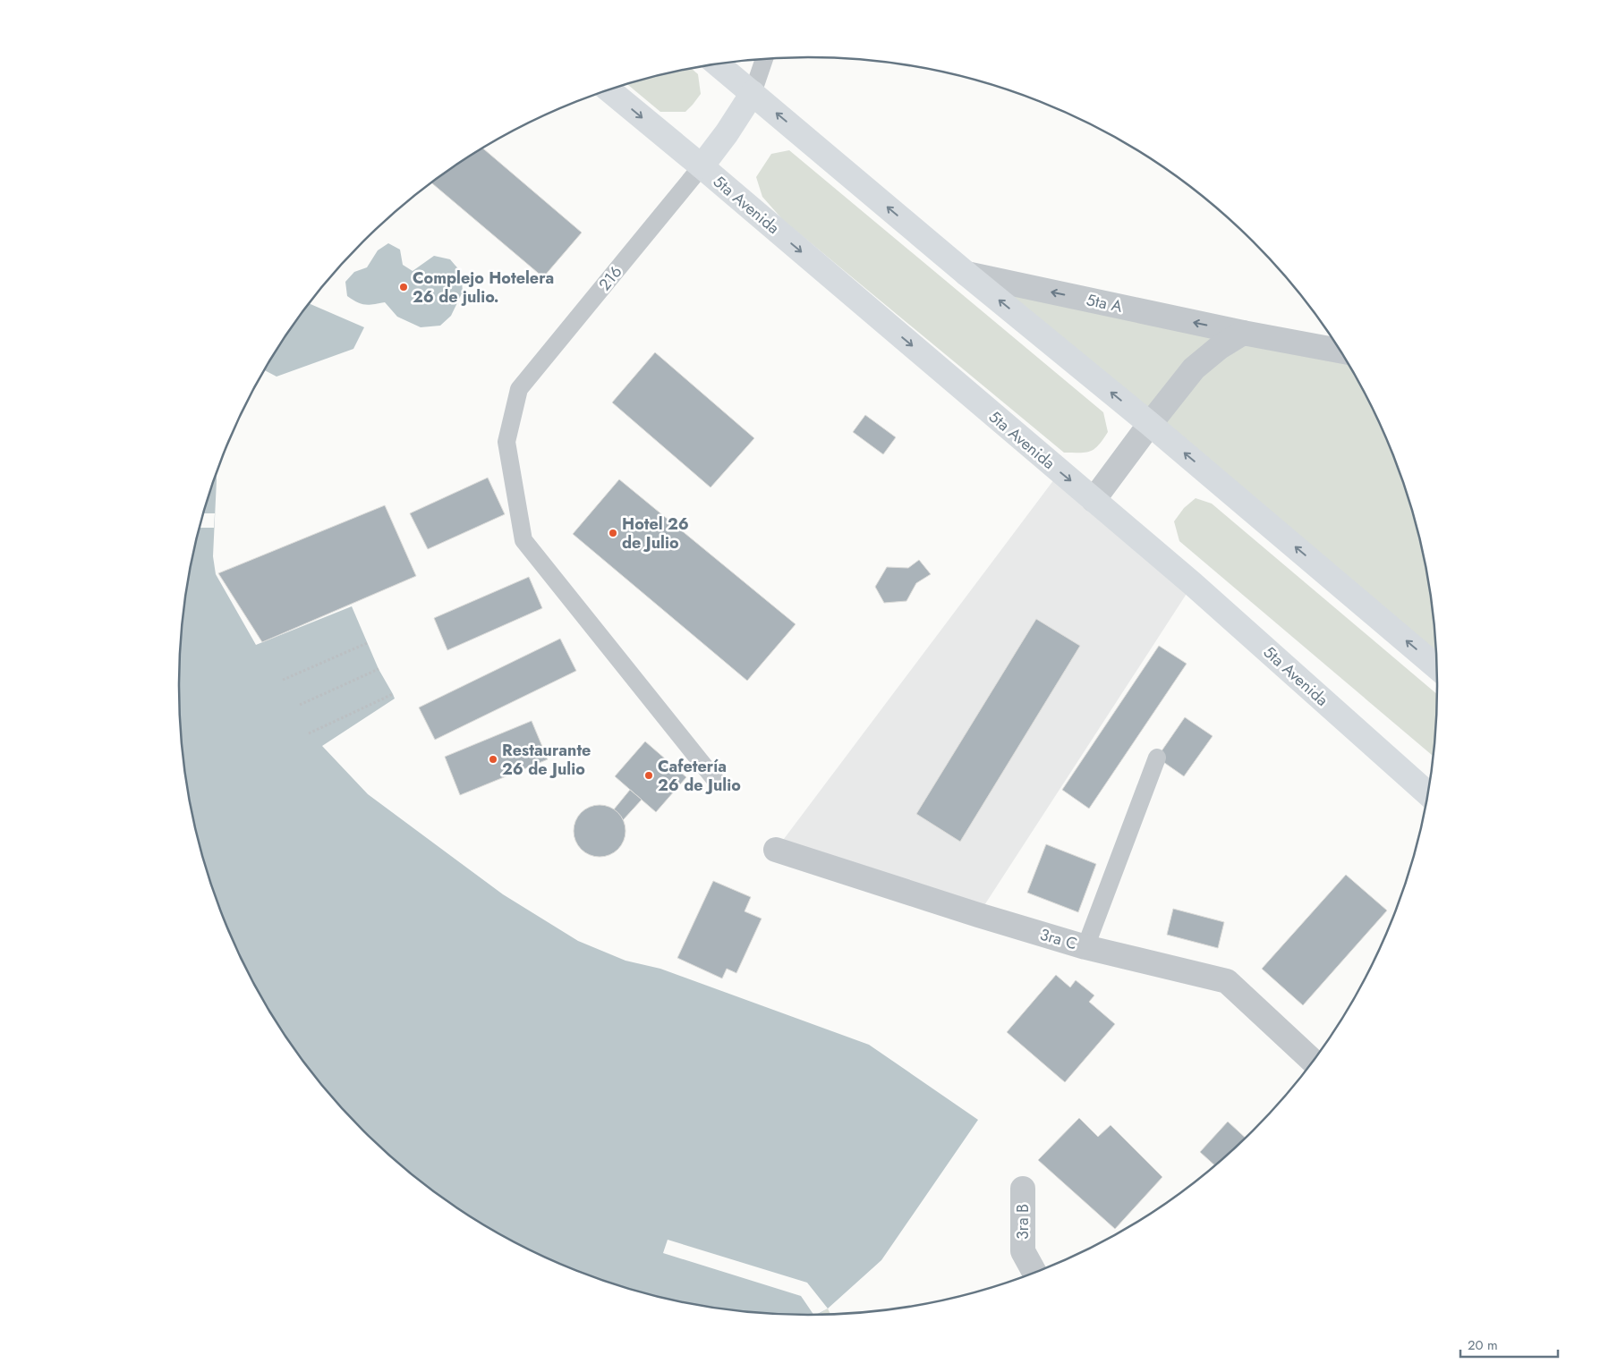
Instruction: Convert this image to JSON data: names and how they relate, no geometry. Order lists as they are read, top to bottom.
{
  "streets": {
    "highway": ["5ta Avenida"],
    "street": ["5ta A", "3ra C", "3ra B"],
    "lane": ["216"]
  },
  "crossings": [
    ["5ta Avenida", "216"]
  ],
  "one_way": ["5ta A"],
  "places": [
    "Complejo Hotelera 26 de julio.",
    "Hotel 26 de Julio",
    "Restaurante 26 de Julio",
    "Cafetería 26 de Julio"
  ],
  "scale_bar": "20 m"
}
